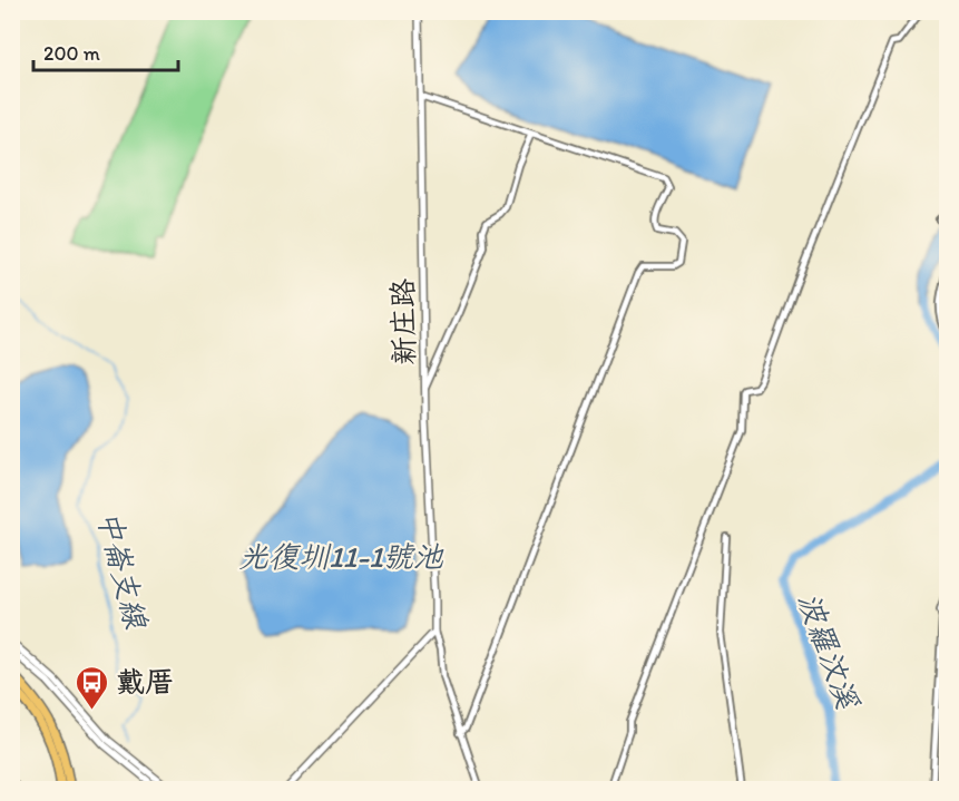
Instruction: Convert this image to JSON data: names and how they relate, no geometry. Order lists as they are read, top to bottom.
{
  "streets": {
    "street": ["新庄路"]
  },
  "water": ["光復圳11-1號池", "中崙支線", "波羅汶溪"],
  "places": {
    "bus stop": ["戴厝"]
  },
  "scale_bar": "200 m"
}
